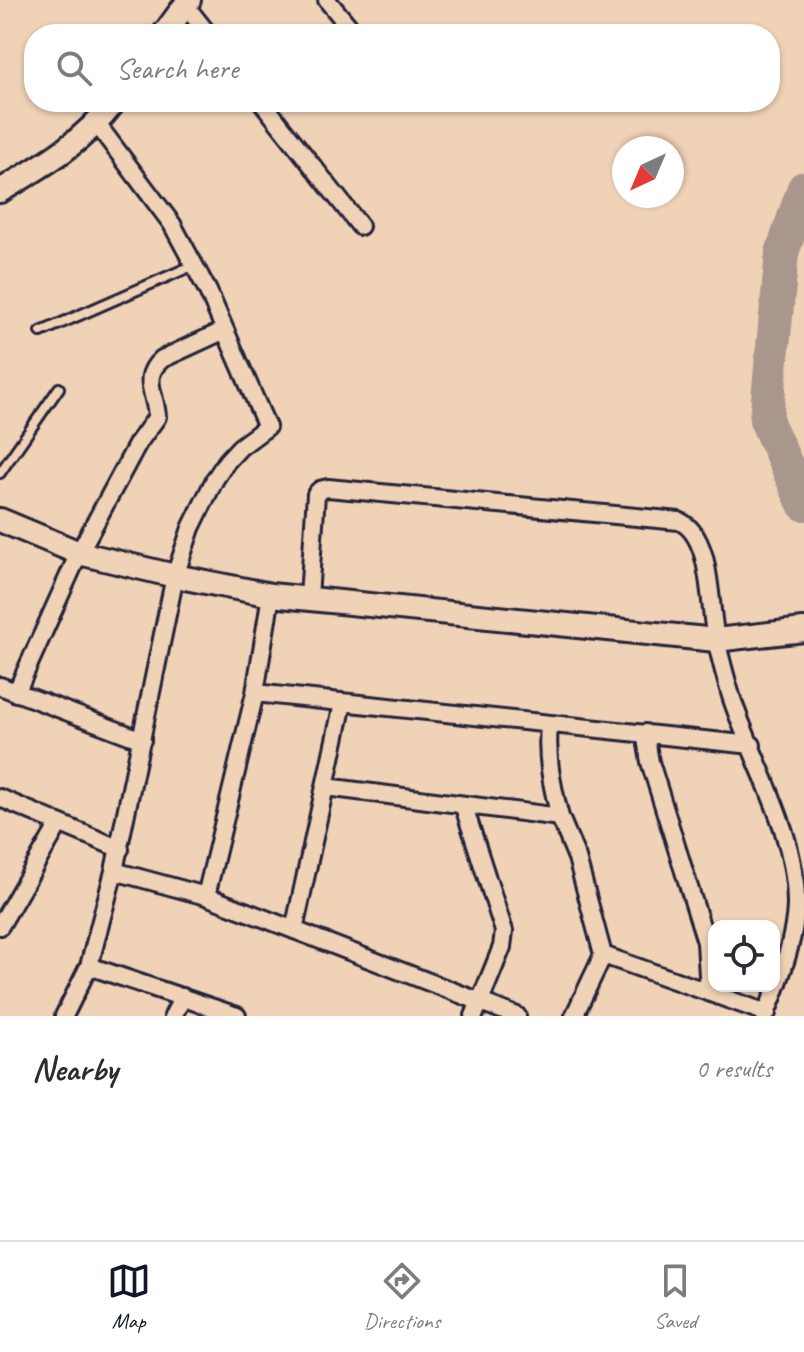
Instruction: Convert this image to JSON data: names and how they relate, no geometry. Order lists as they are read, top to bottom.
{
  "north": "bottom left",
  "page": {
    "search": "Search here",
    "heading": ["Nearby", "0 results"],
    "nav": ["Map", "Directions", "Saved"]
  }
}
